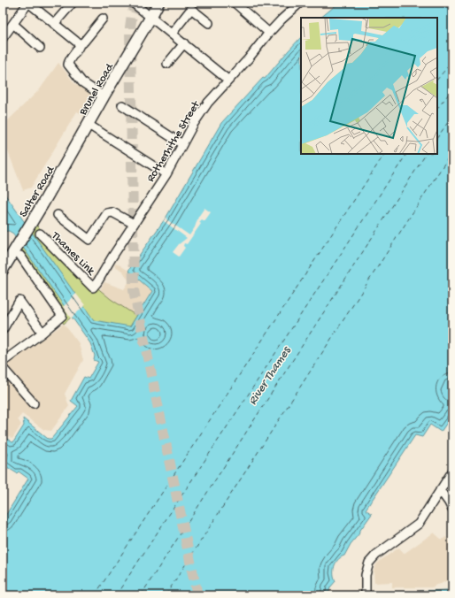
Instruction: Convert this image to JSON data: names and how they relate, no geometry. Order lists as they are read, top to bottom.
{
  "streets": {
    "main road": ["Brunel Road", "Salter Road"],
    "street": ["Rotherhithe Street", "Thames Link"]
  },
  "crossings": [
    ["Brunel Road", "Rotherhithe Street"],
    ["Brunel Road", "Salter Road"],
    ["Rotherhithe Street", "Thames Link"]
  ],
  "water": ["River Thames"]
}
